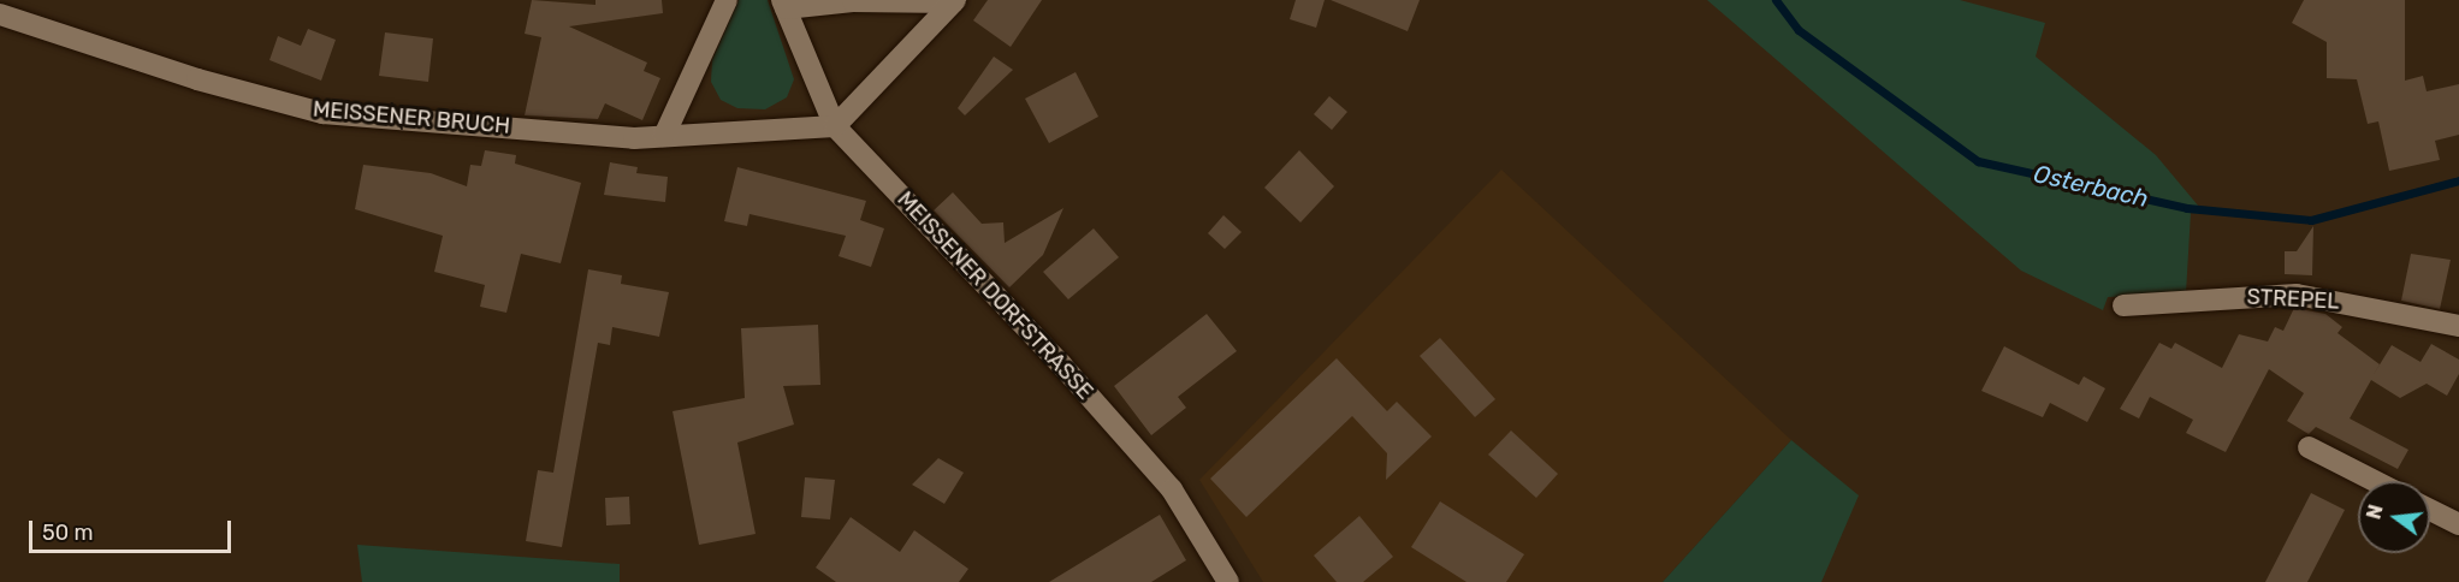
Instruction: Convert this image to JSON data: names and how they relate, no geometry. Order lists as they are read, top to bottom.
{
  "streets": {
    "street": ["MEISSENER BRUCH", "MEISSENER DORFSTRASSE", "STREPEL"]
  },
  "crossings": [
    ["MEISSENER BRUCH", "MEISSENER DORFSTRASSE"]
  ],
  "water": ["Osterbach"],
  "scale_bar": "50 m",
  "north": "left"
}
